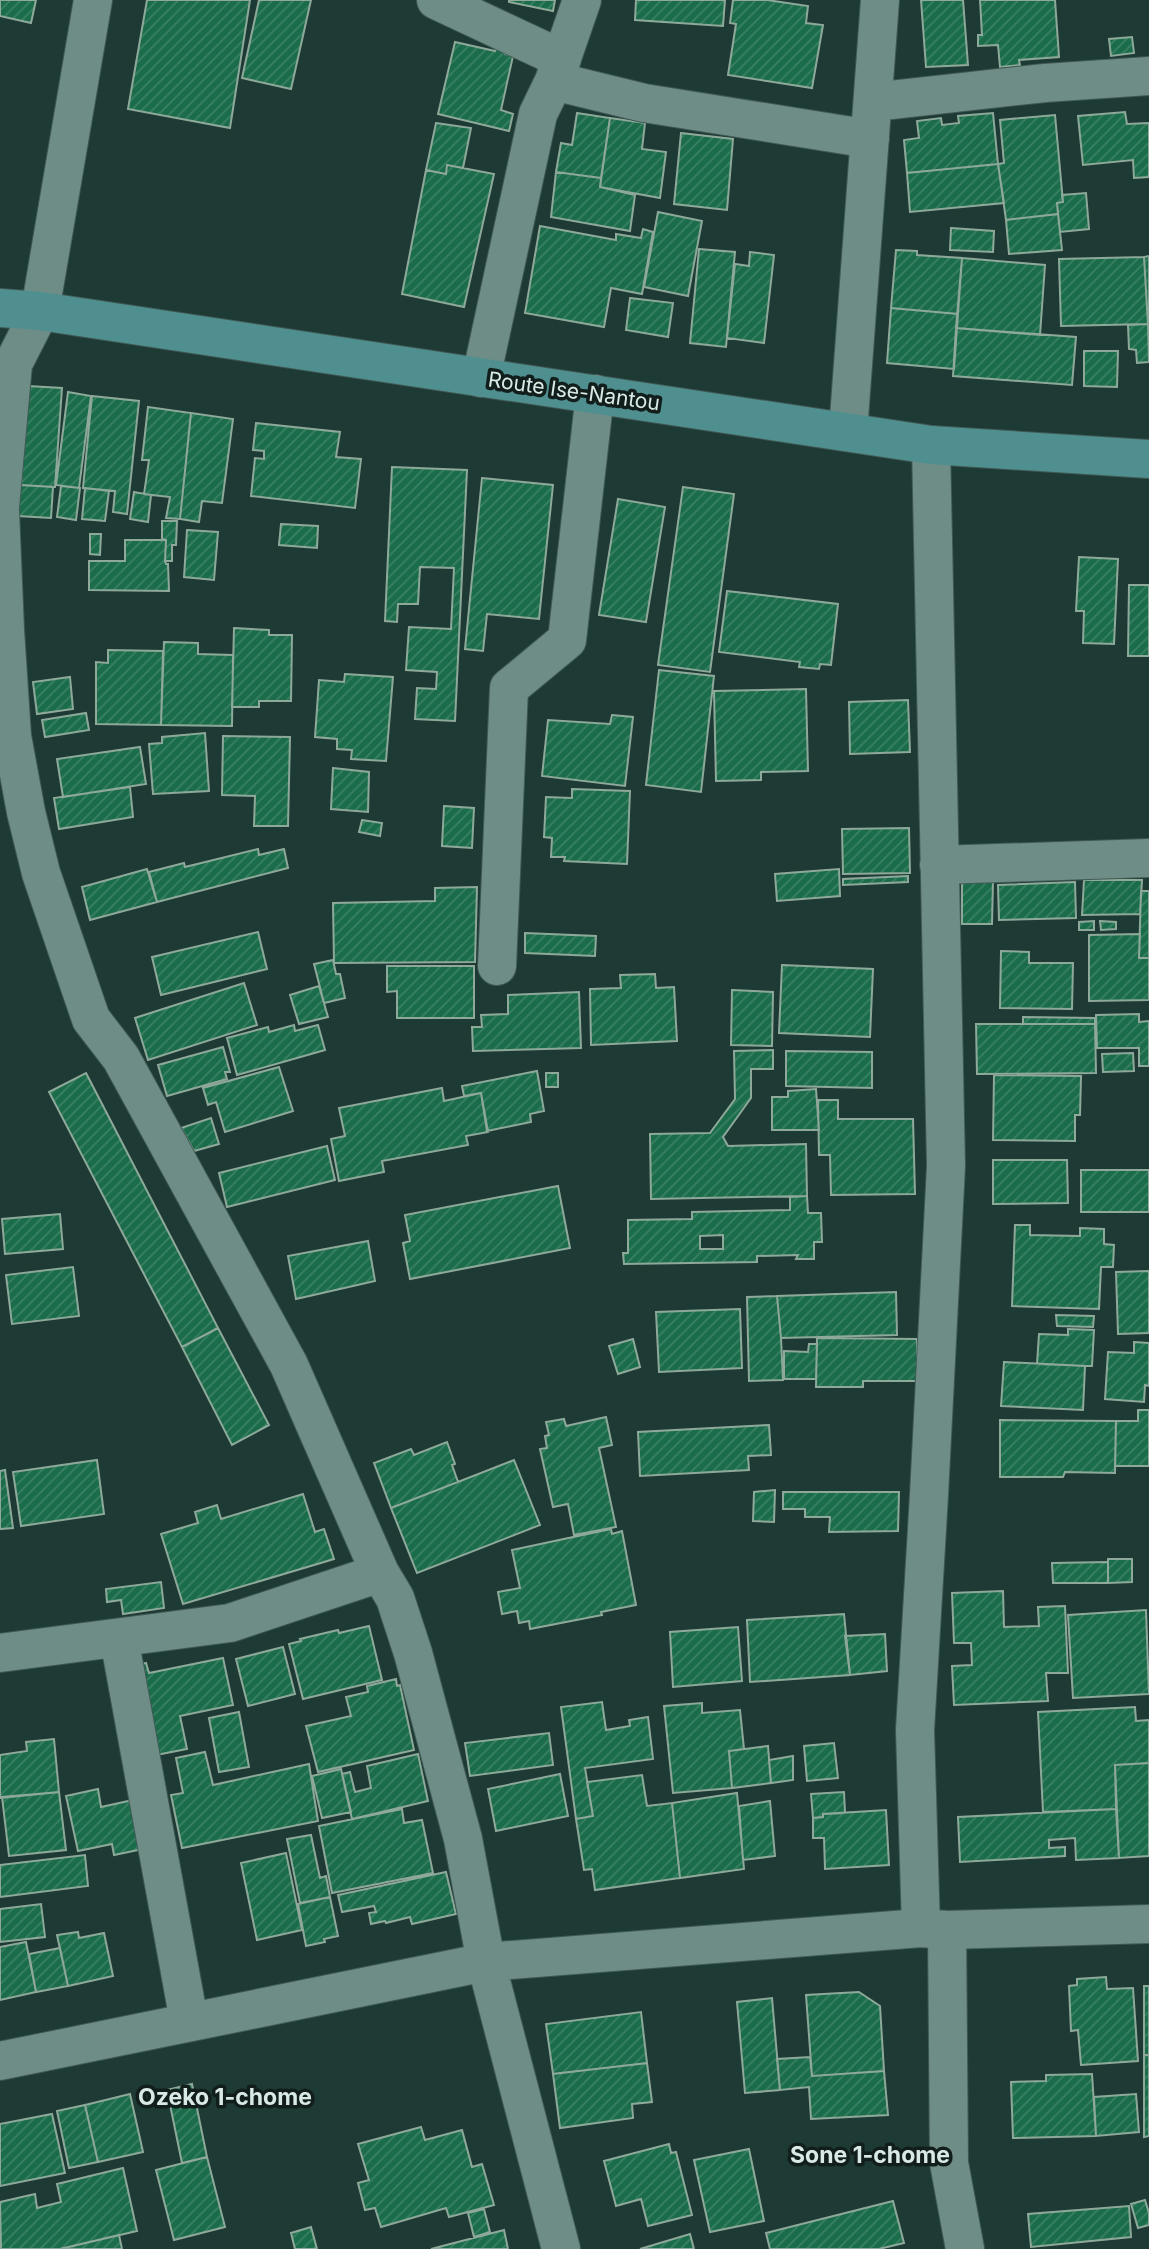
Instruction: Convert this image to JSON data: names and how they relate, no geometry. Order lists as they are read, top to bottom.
{
  "streets": {
    "main road": ["Route Ise-Nantou"]
  },
  "districts": ["Ozeko 1-chome", "Sone 1-chome"]
}
